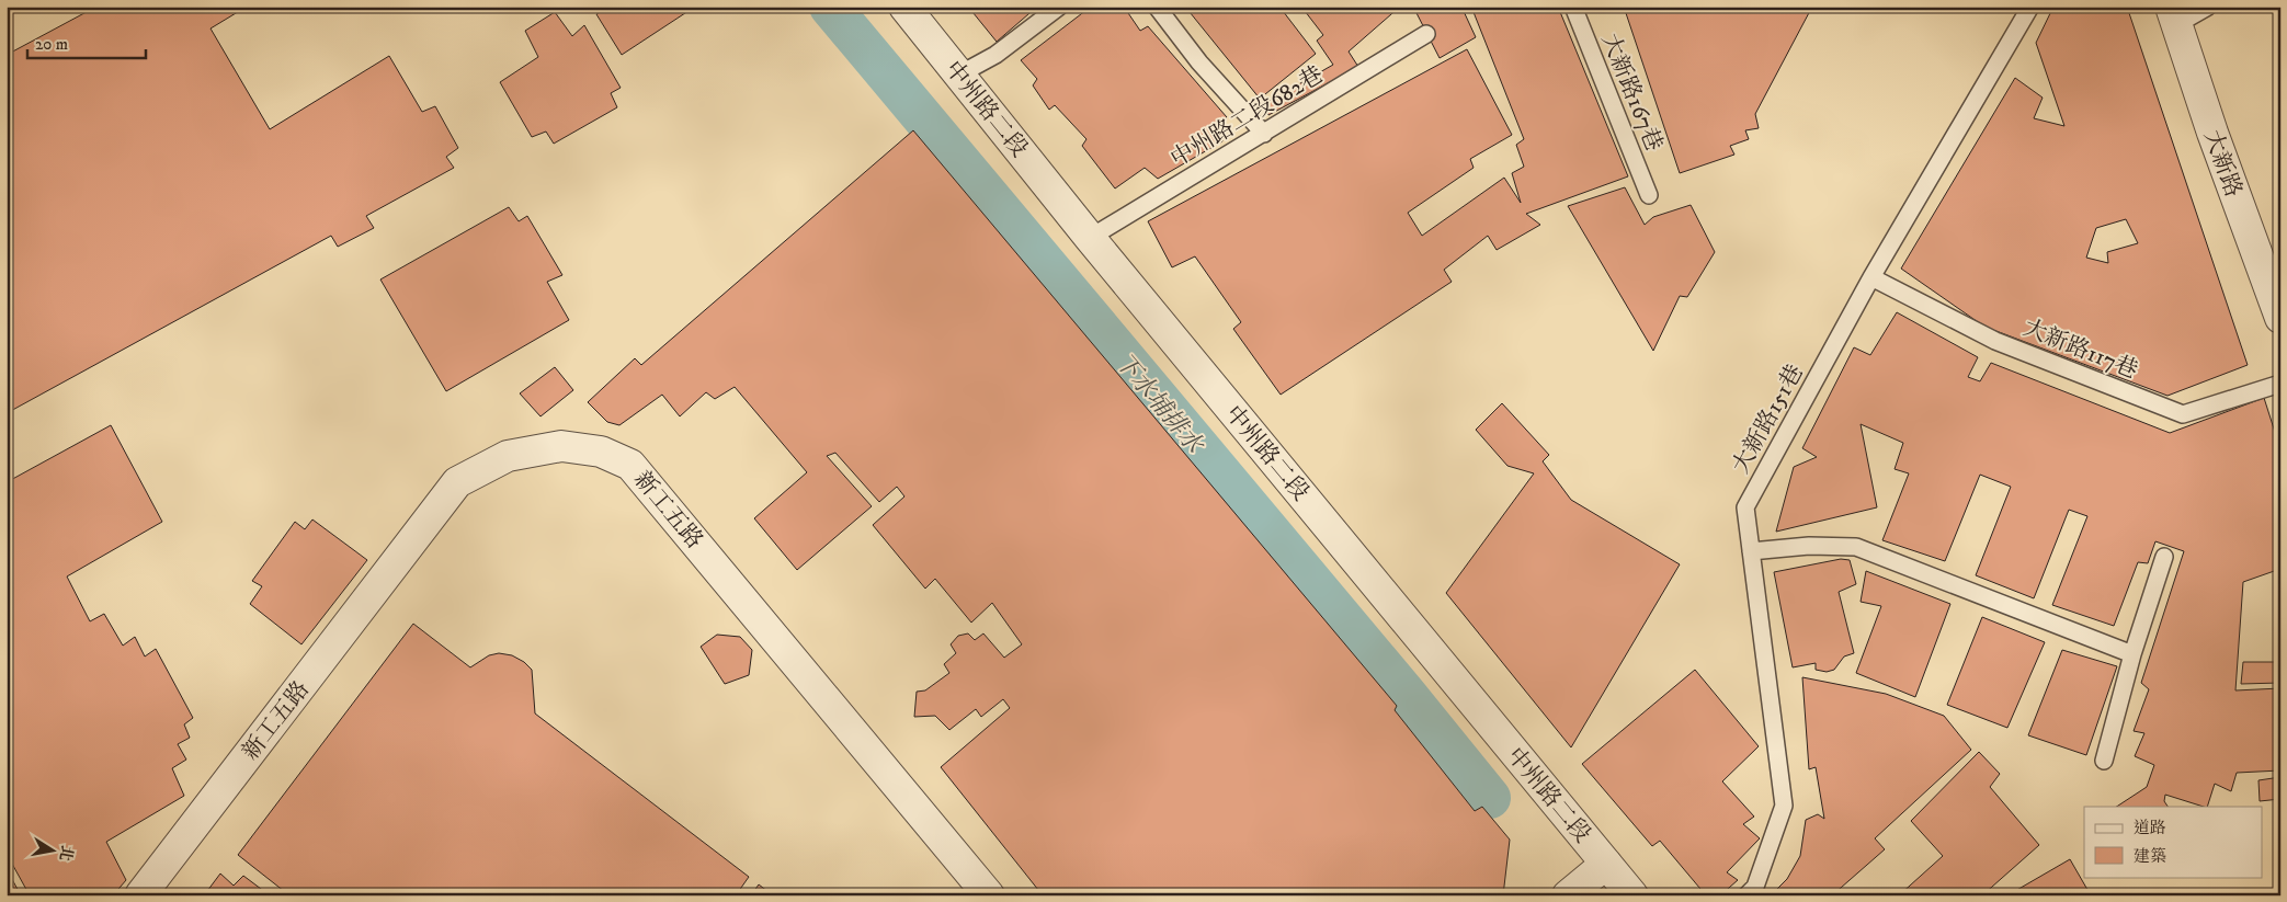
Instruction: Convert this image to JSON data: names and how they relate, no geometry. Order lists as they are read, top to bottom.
{
  "streets": {
    "street": ["中州路二段", "大新路", "新工五路"],
    "lane": [
      "大新路167巷",
      "中州路二段682巷",
      "大新路117巷",
      "大新路151巷"
    ]
  },
  "crossings": [
    ["中州路二段", "中州路二段682巷"],
    ["大新路117巷", "大新路151巷"]
  ],
  "water": ["下水埔排水"],
  "legend": ["道路", "建築"],
  "scale_bar": "20 m",
  "north": "right"
}
